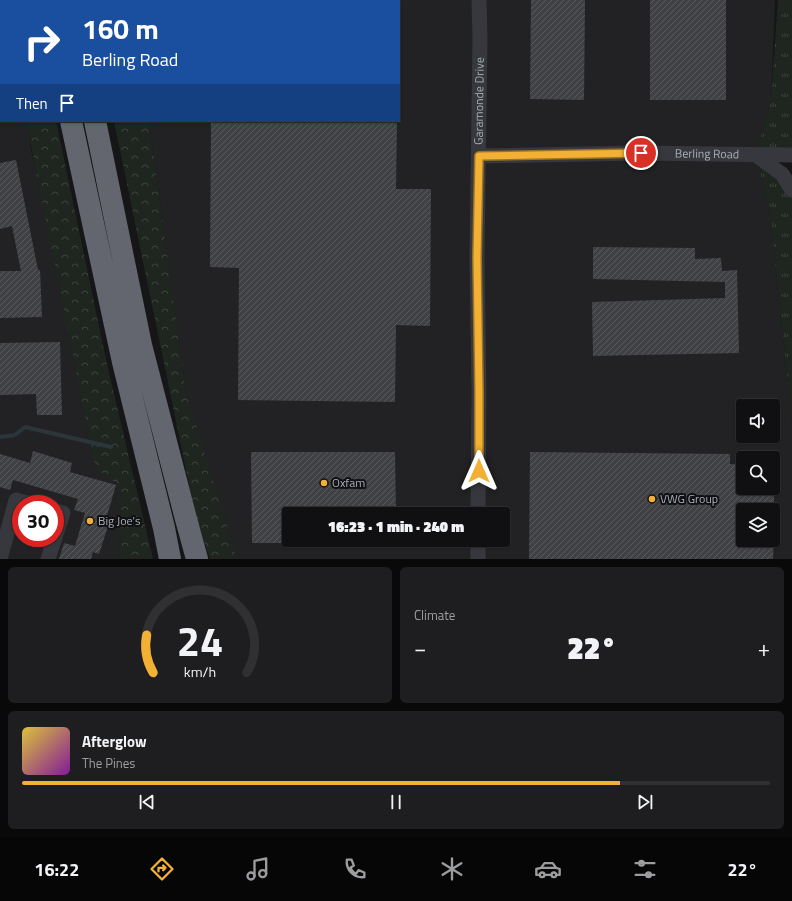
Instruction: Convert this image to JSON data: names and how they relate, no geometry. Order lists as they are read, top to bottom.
{
  "streets": {
    "street": ["Garamonde Drive", "Berling Road"]
  },
  "crossings": [
    ["Garamonde Drive", "Berling Road"]
  ],
  "places": ["Oxfam", "VWG Group", "Big Joe's"],
  "page": {
    "turn": ["160 m", "Berling Road"],
    "then": "Then",
    "limit": "30",
    "trip": "16:23 · 1 min · 240 m",
    "tile": "Climate",
    "heat": ["−", "22°", "+"],
    "song": ["Afterglow", "The Pines"],
    "tabs": ["16:22", "22°"],
    "gauge": ["24", "km/h"]
  }
}
